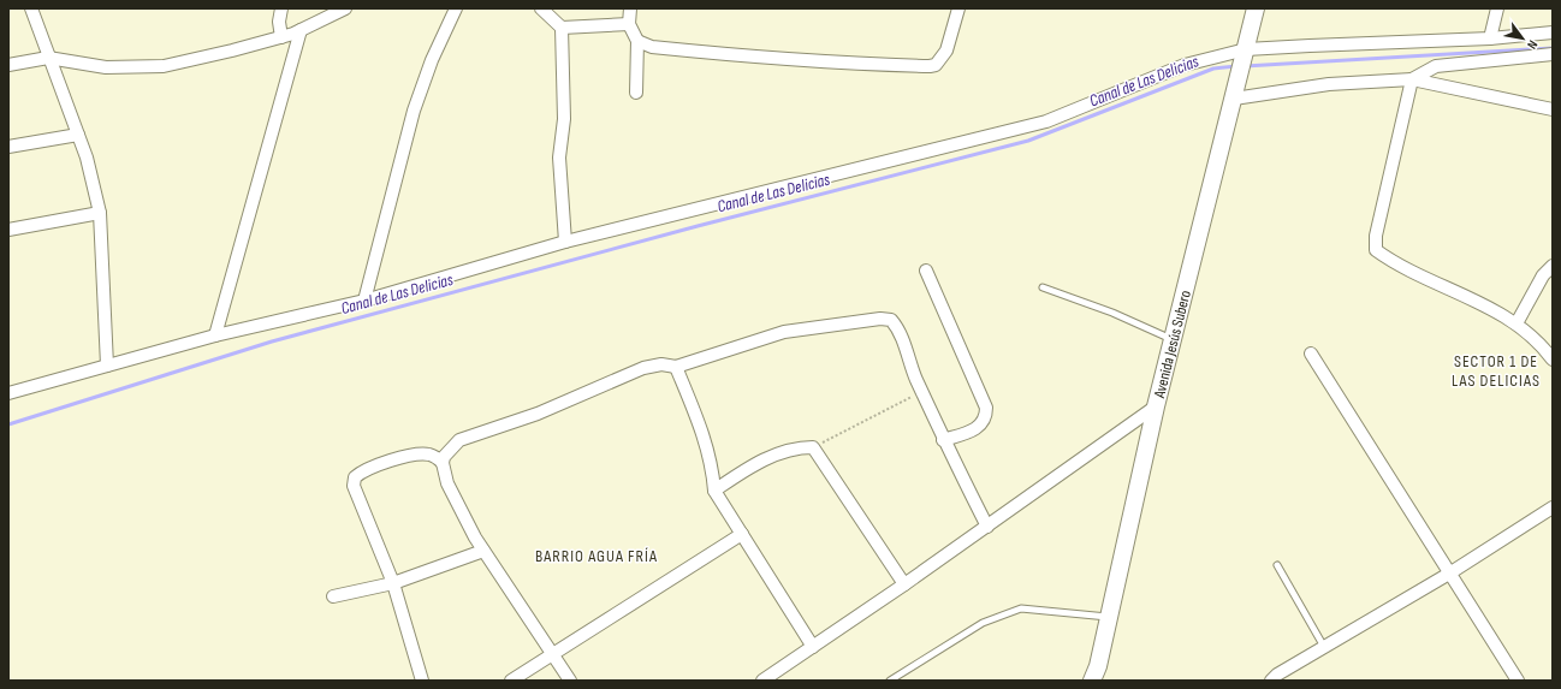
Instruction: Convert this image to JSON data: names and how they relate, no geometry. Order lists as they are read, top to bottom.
{
  "streets": {
    "main road": ["Avenida Jesús Subero"]
  },
  "districts": ["SECTOR 1 DE LAS DELICIAS", "BARRIO AGUA FRÍA"],
  "water": ["Canal de Las Delicias"],
  "north": "bottom right"
}
